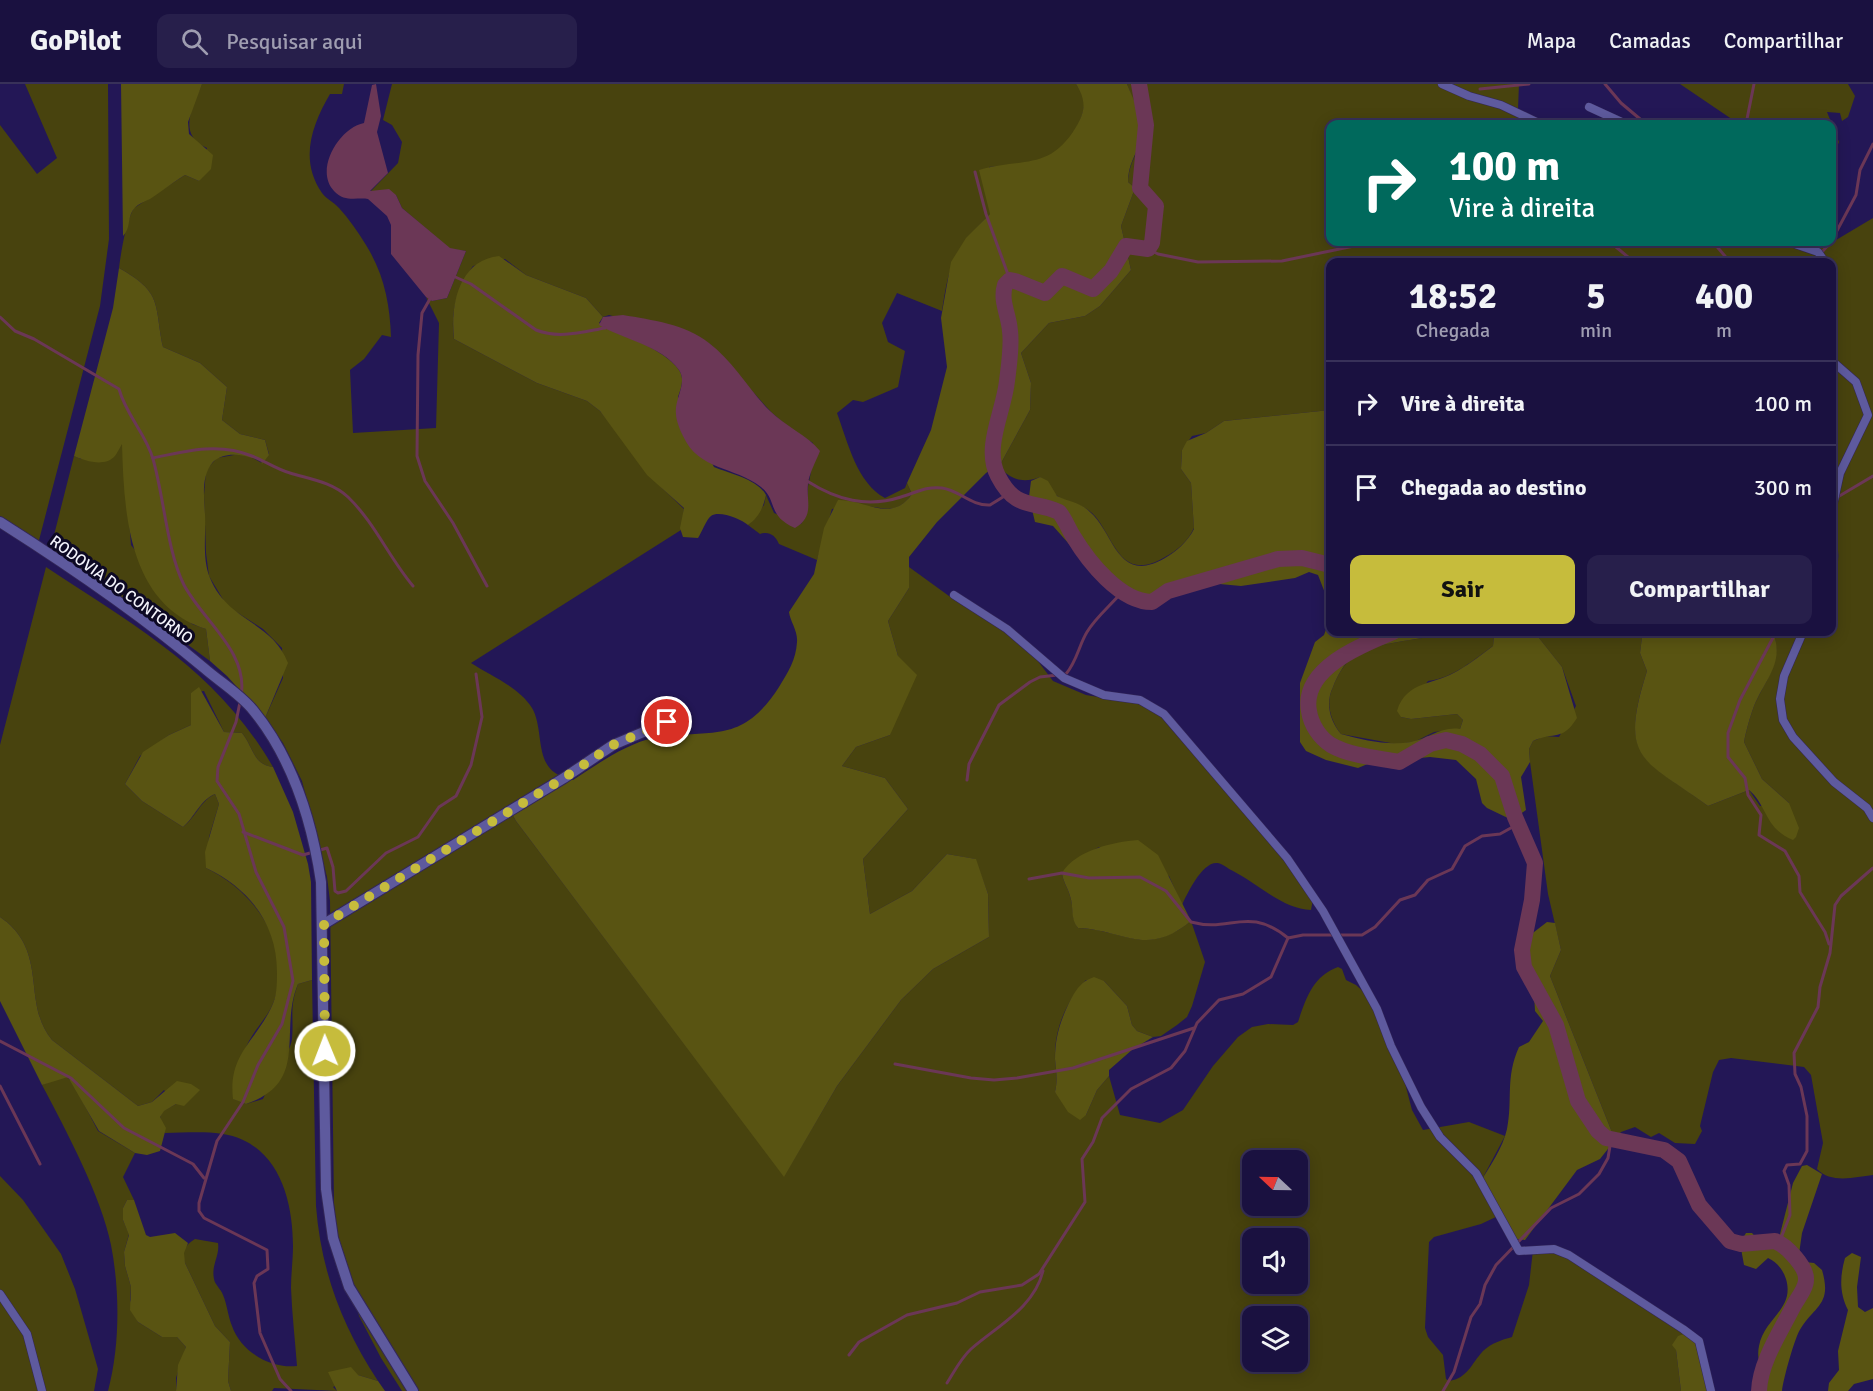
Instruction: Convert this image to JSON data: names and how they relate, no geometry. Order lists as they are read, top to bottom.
{
  "streets": {
    "main road": ["RODOVIA DO CONTORNO"]
  },
  "north": "left",
  "page": {
    "header": "GoPilot",
    "search": "Pesquisar aqui",
    "nav": ["Mapa", "Camadas", "Compartilhar"],
    "turn": ["100 m", "Vire à direita"],
    "eta": [
      "18:52",
      "Chegada",
      "5",
      "min",
      "400",
      "m"
    ],
    "list": [
      {
        "name": "Vire à direita",
        "value": "100 m"
      },
      {
        "name": "Chegada ao destino",
        "value": "300 m"
      }
    ],
    "buttons": ["Sair", "Compartilhar"]
  }
}
